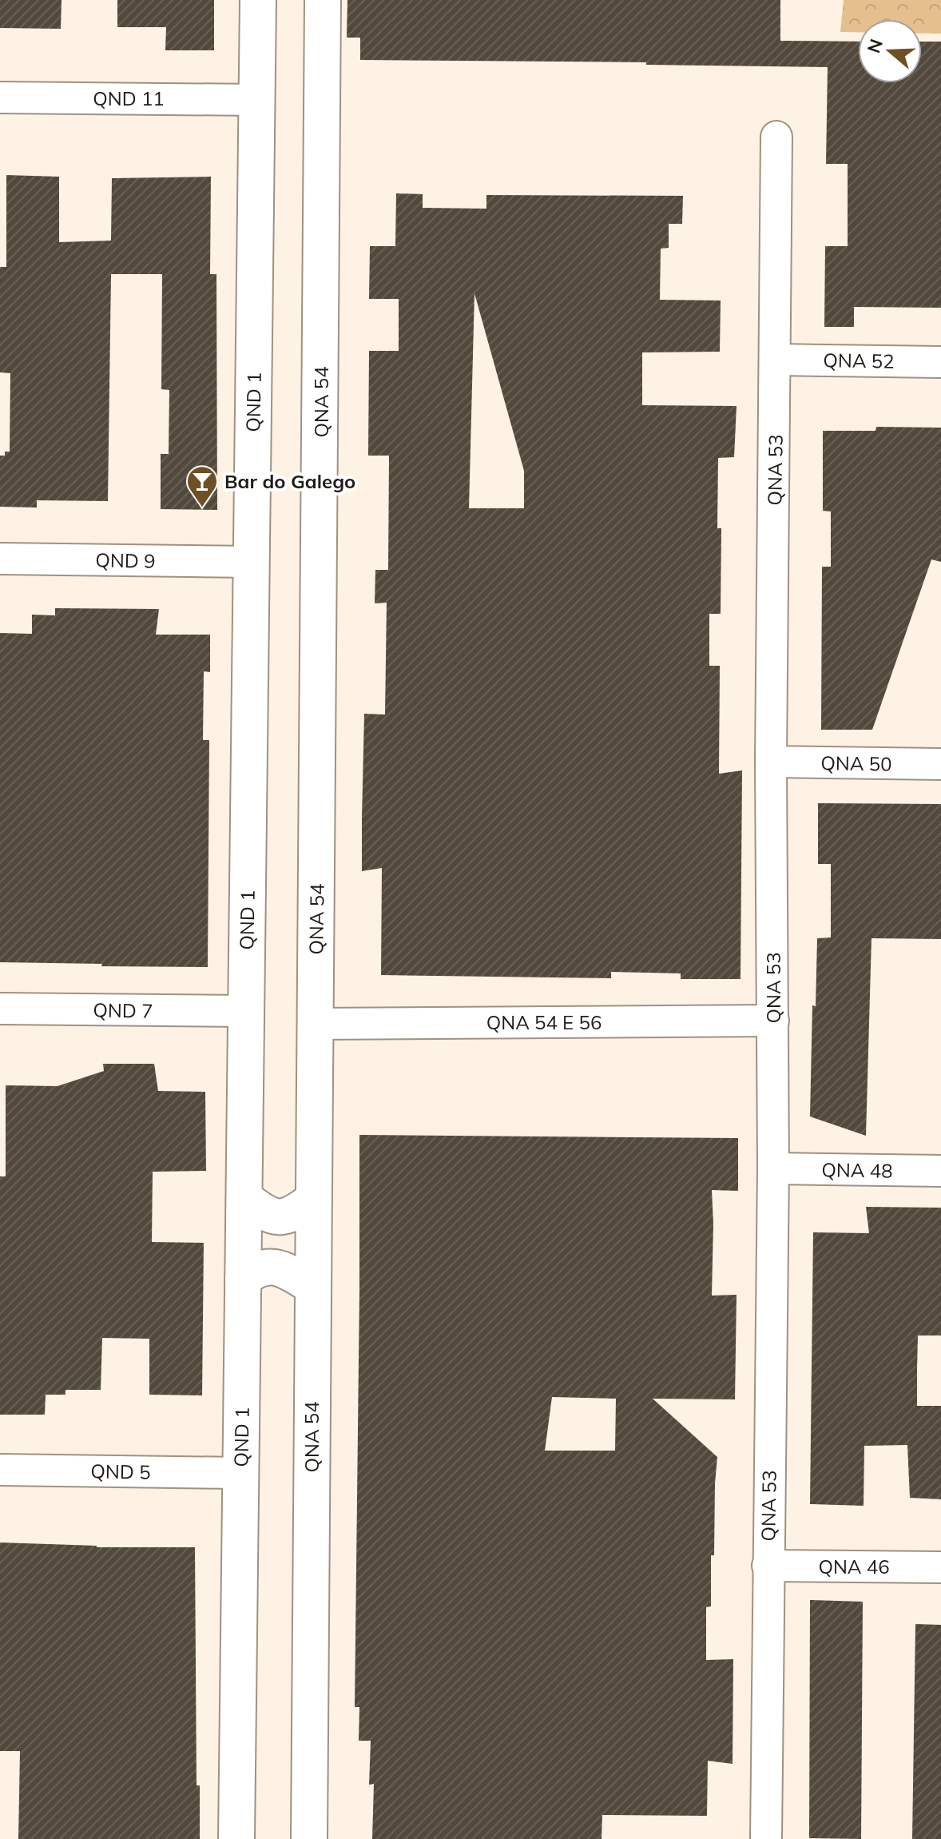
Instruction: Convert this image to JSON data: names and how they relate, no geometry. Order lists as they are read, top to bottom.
{
  "streets": {
    "main road": ["QND 1", "QNA 54"],
    "street": [
      "QND 11",
      "QNA 52",
      "QNA 53",
      "QND 9",
      "QNA 50",
      "QND 7",
      "QNA 54 E 56",
      "QNA 48",
      "QND 5",
      "QNA 46"
    ]
  },
  "crossings": [
    ["QND 11", "QND 1"],
    ["QNA 52", "QNA 53"],
    ["QND 1", "QND 9"],
    ["QND 1", "QND 7"],
    ["QND 1", "QND 5"],
    ["QNA 54", "QNA 54 E 56"],
    ["QNA 53", "QNA 50"],
    ["QNA 53", "QNA 54 E 56"],
    ["QNA 53", "QNA 48"],
    ["QNA 53", "QNA 46"]
  ],
  "places": {
    "bar": ["Bar do Galego"]
  },
  "north": "left"
}
